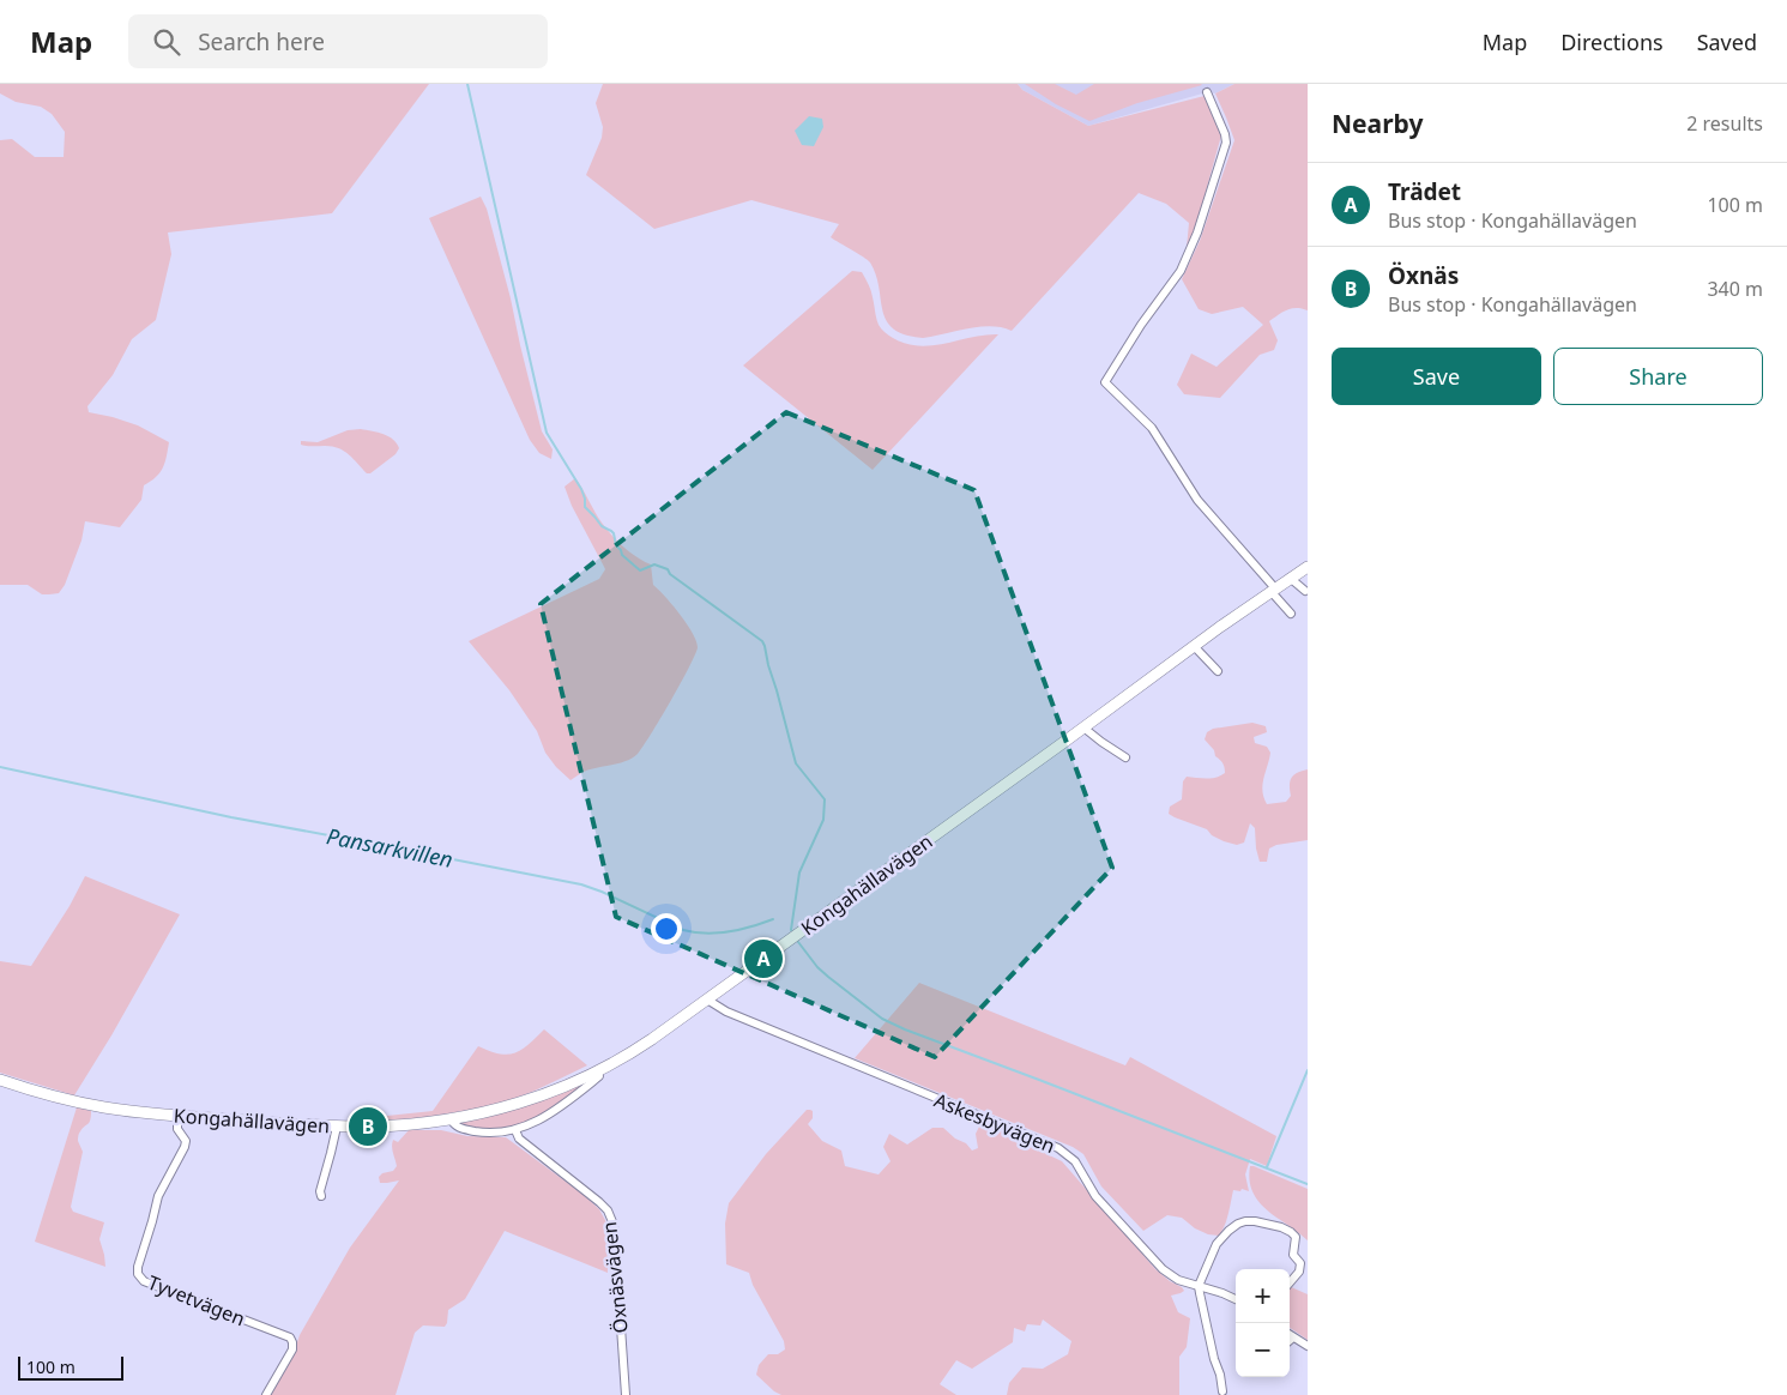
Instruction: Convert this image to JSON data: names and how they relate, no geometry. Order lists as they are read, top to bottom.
{
  "streets": {
    "street": [
      "Kongahällavägen",
      "Askesbyvägen",
      "Öxnäsvägen",
      "Tyvetvägen"
    ]
  },
  "crossings": [
    ["Kongahällavägen", "Askesbyvägen"],
    ["Kongahällavägen", "Tyvetvägen"]
  ],
  "water": ["Pansarkvillen"],
  "scale_bar": "100 m",
  "page": {
    "header": "Map",
    "search": "Search here",
    "nav": ["Map", "Directions", "Saved"],
    "heading": ["Nearby", "2 results"],
    "list": [
      {
        "mark": "A",
        "name": "Trädet",
        "note": "Bus stop · Kongahällavägen",
        "value": "100 m"
      },
      {
        "mark": "B",
        "name": "Öxnäs",
        "note": "Bus stop · Kongahällavägen",
        "value": "340 m"
      }
    ],
    "buttons": ["Save", "Share"],
    "pins": ["A", "B"],
    "map_buttons": ["+", "−"],
    "scale": "100 m"
  }
}
